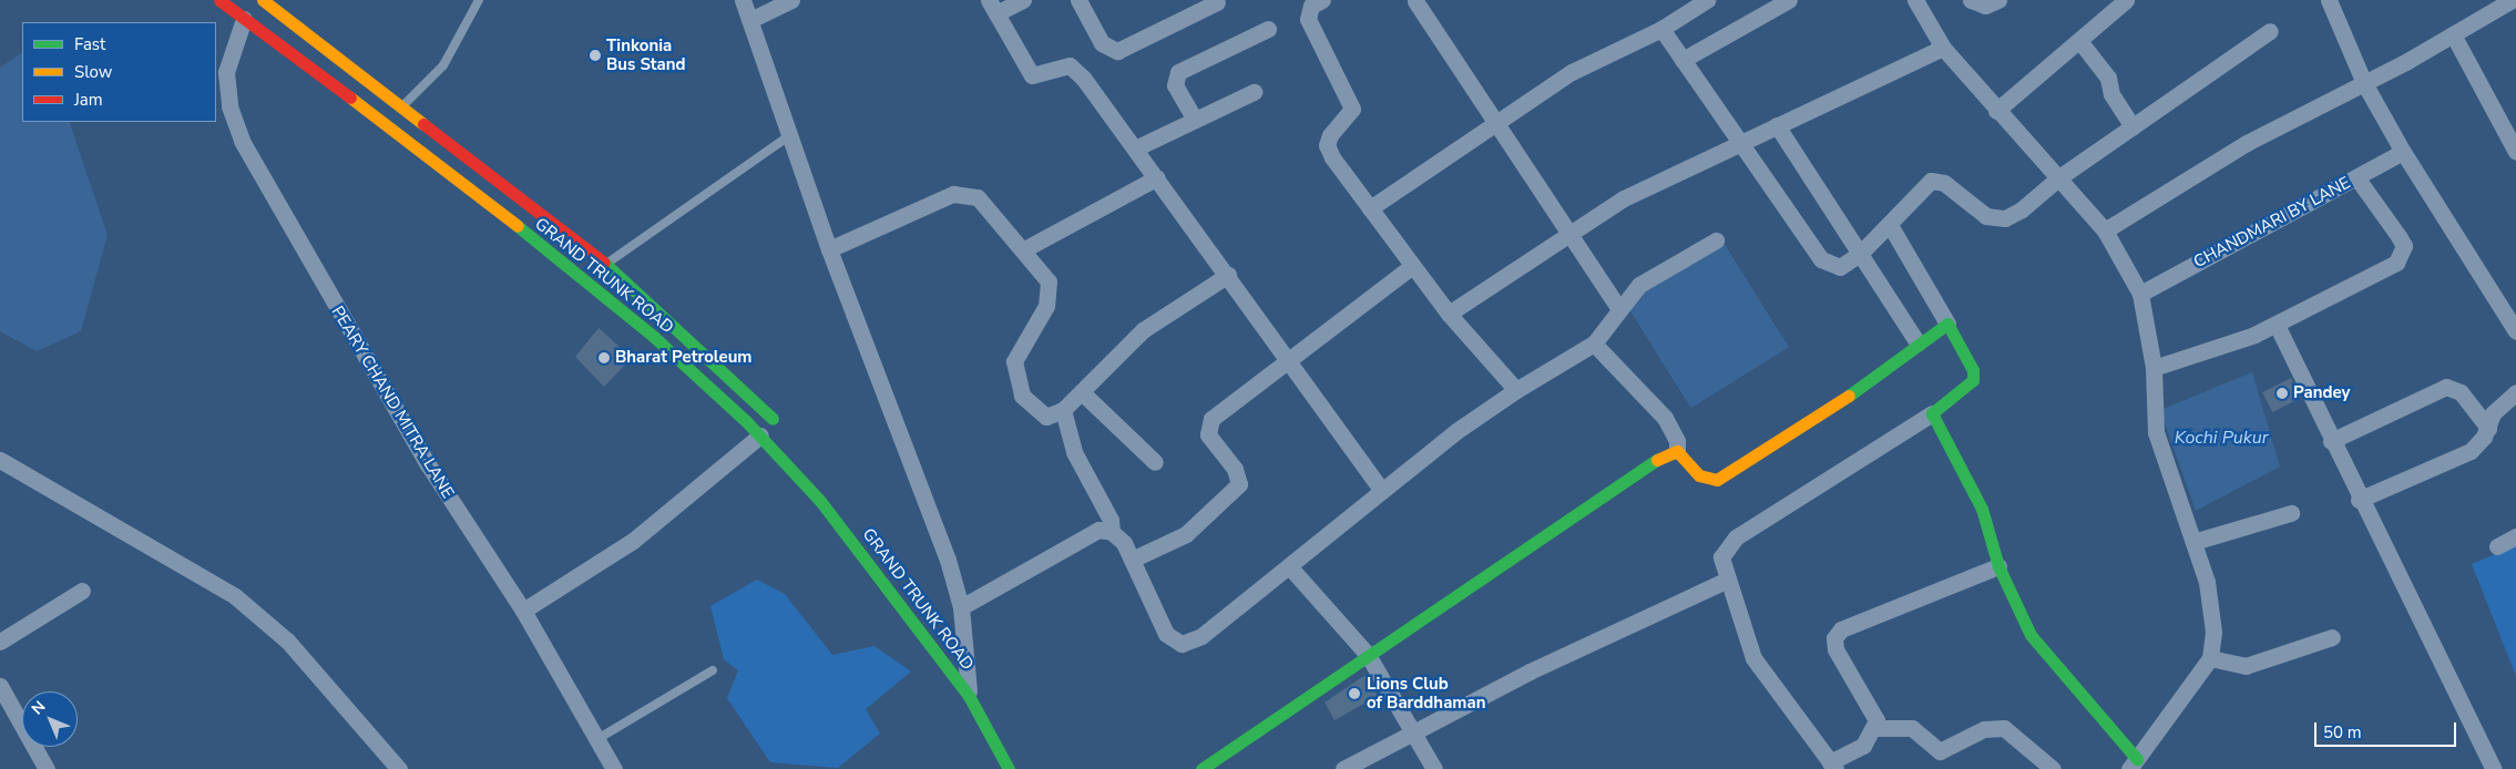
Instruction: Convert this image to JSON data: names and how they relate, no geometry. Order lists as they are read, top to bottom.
{
  "streets": {
    "main road": ["GRAND TRUNK ROAD"],
    "street": ["CHANDMARI BY LANE", "PEARY CHAND MITRA LANE"]
  },
  "crossings": [
    ["GRAND TRUNK ROAD", "PEARY CHAND MITRA LANE"]
  ],
  "water": ["Kochi Pukur"],
  "places": [
    "Tinkonia Bus Stand",
    "Bharat Petroleum",
    "Pandey",
    "Lions Club of Barddhaman"
  ],
  "legend": ["Fast", "Slow", "Jam"],
  "scale_bar": "50 m",
  "north": "top left"
}
